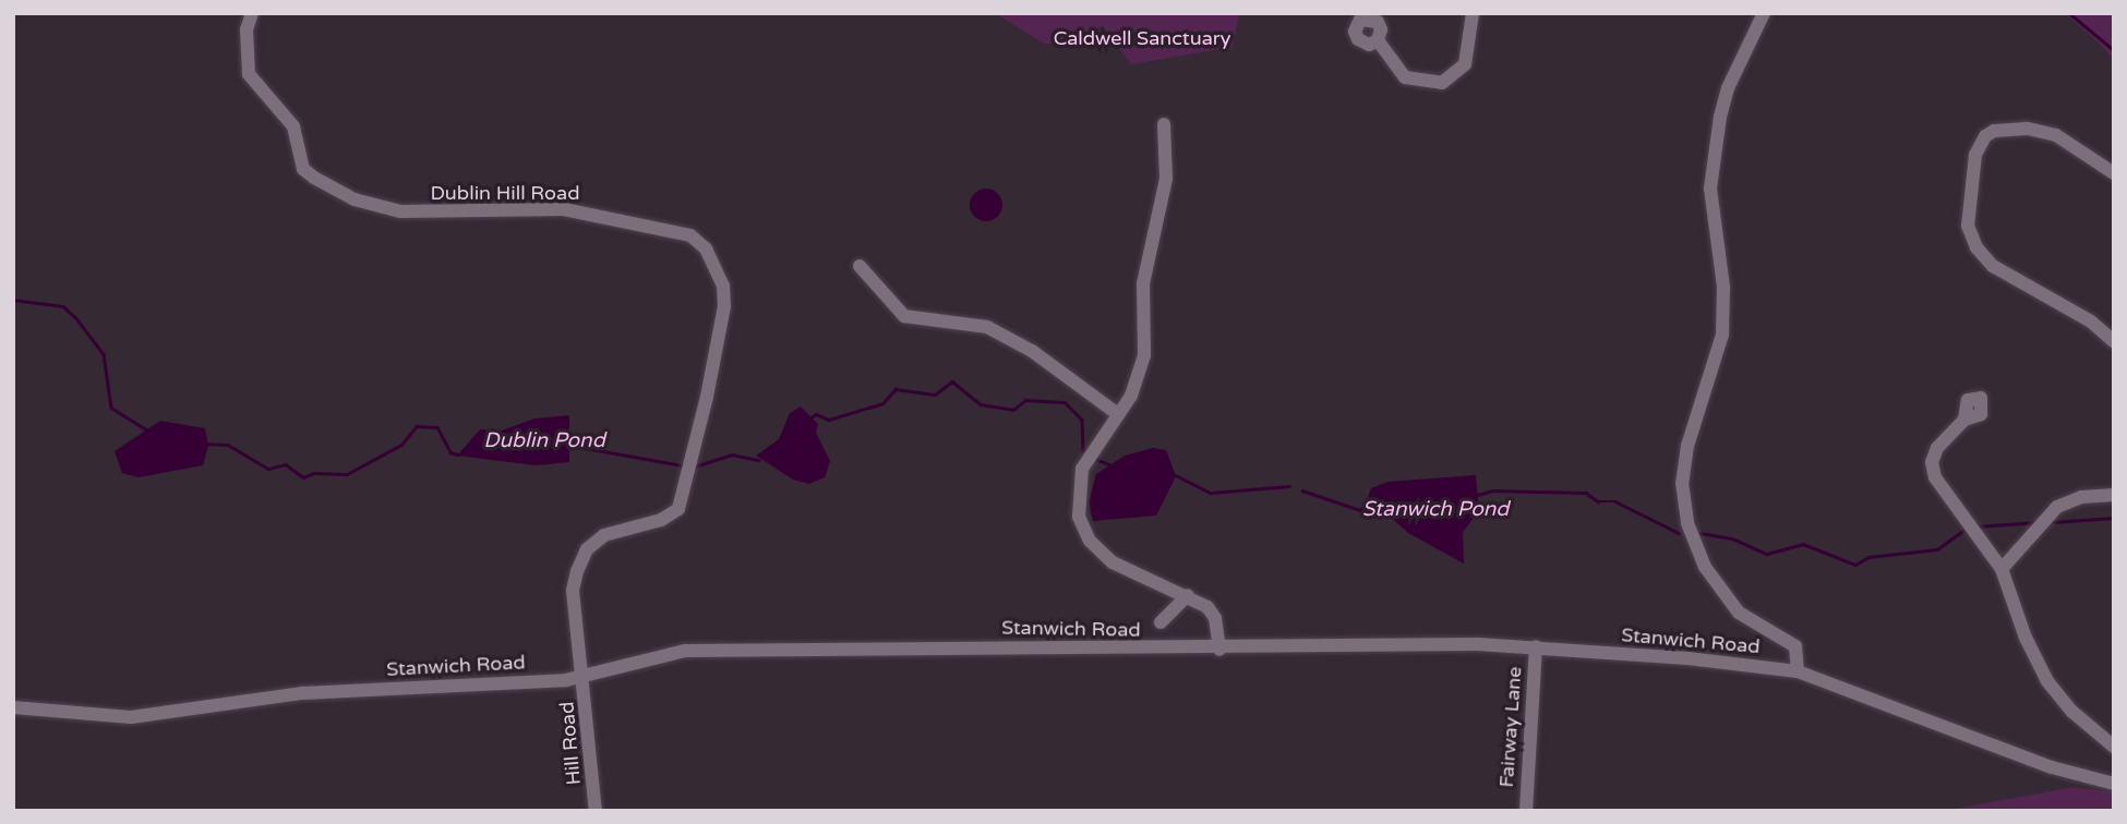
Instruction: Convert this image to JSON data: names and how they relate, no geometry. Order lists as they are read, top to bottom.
{
  "streets": {
    "street": [
      "Dublin Hill Road",
      "Stanwich Road",
      "Fairway Lane",
      "Hill Road"
    ]
  },
  "crossings": [
    ["Dublin Hill Road", "Stanwich Road"],
    ["Dublin Hill Road", "Hill Road"],
    ["Stanwich Road", "Fairway Lane"],
    ["Stanwich Road", "Hill Road"]
  ],
  "water": ["Dublin Pond", "Stanwich Pond"],
  "parks": ["Caldwell Sanctuary"]
}
